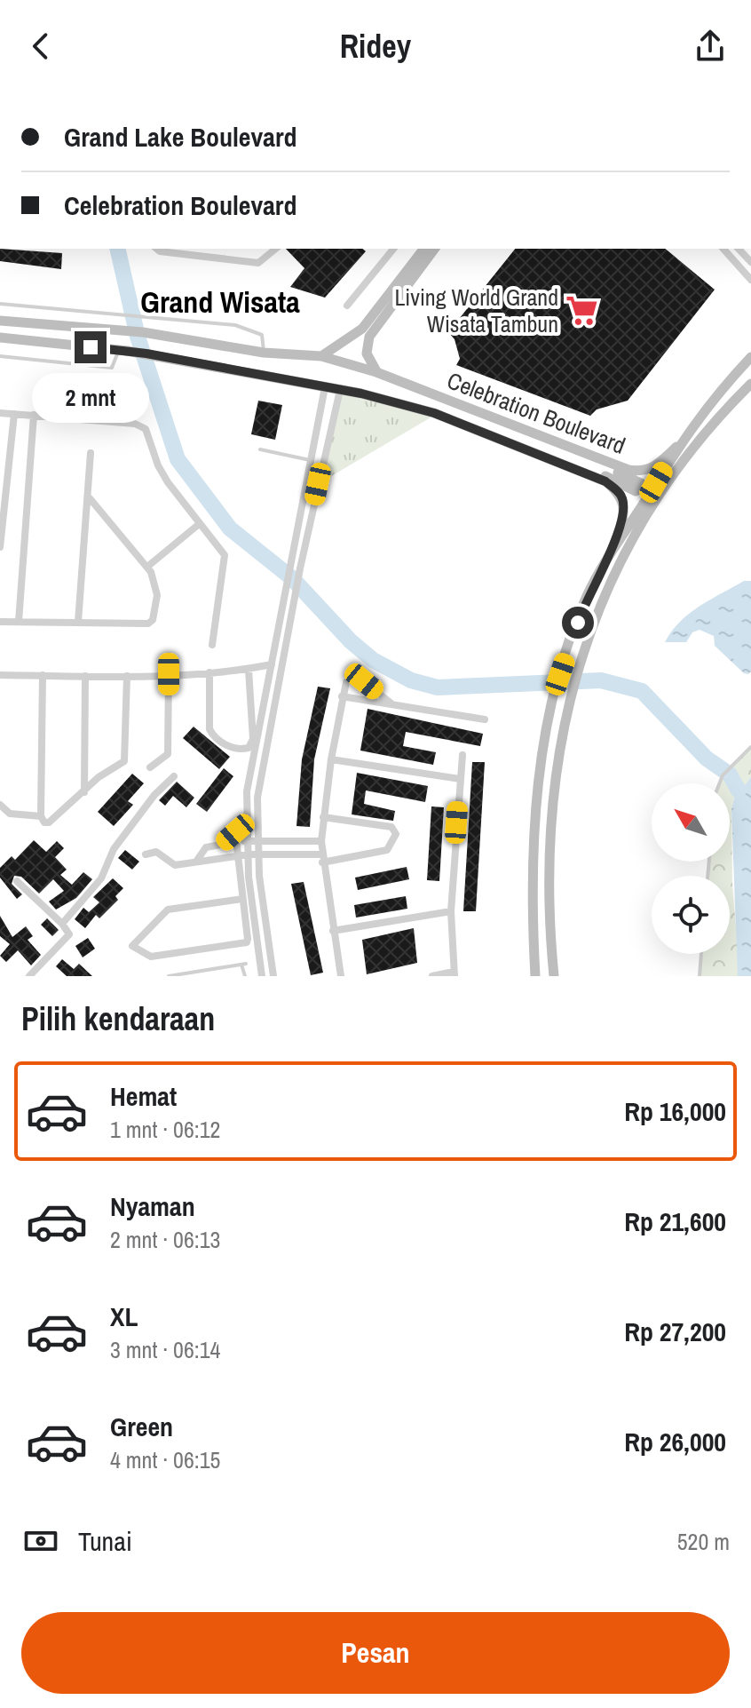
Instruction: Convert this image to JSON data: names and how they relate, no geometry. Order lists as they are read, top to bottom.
{
  "streets": {
    "street": ["Celebration Boulevard"]
  },
  "districts": ["Grand Wisata"],
  "places": {
    "supermarket": ["Living World Grand Wisata Tambun"]
  },
  "north": "top left",
  "page": {
    "header": "Ridey",
    "banner": ["Grand Lake Boulevard", "Celebration Boulevard"],
    "bubble": "2 mnt",
    "heading": "Pilih kendaraan",
    "list": [
      {
        "name": "Hemat",
        "note": "1 mnt · 06:12",
        "value": "Rp 16,000"
      },
      {
        "name": "Nyaman",
        "note": "2 mnt · 06:13",
        "value": "Rp 21,600"
      },
      {
        "name": "XL",
        "note": "3 mnt · 06:14",
        "value": "Rp 27,200"
      },
      {
        "name": "Green",
        "note": "4 mnt · 06:15",
        "value": "Rp 26,000"
      }
    ],
    "pay": ["Tunai", "520 m"],
    "buttons": "Pesan"
  }
}
